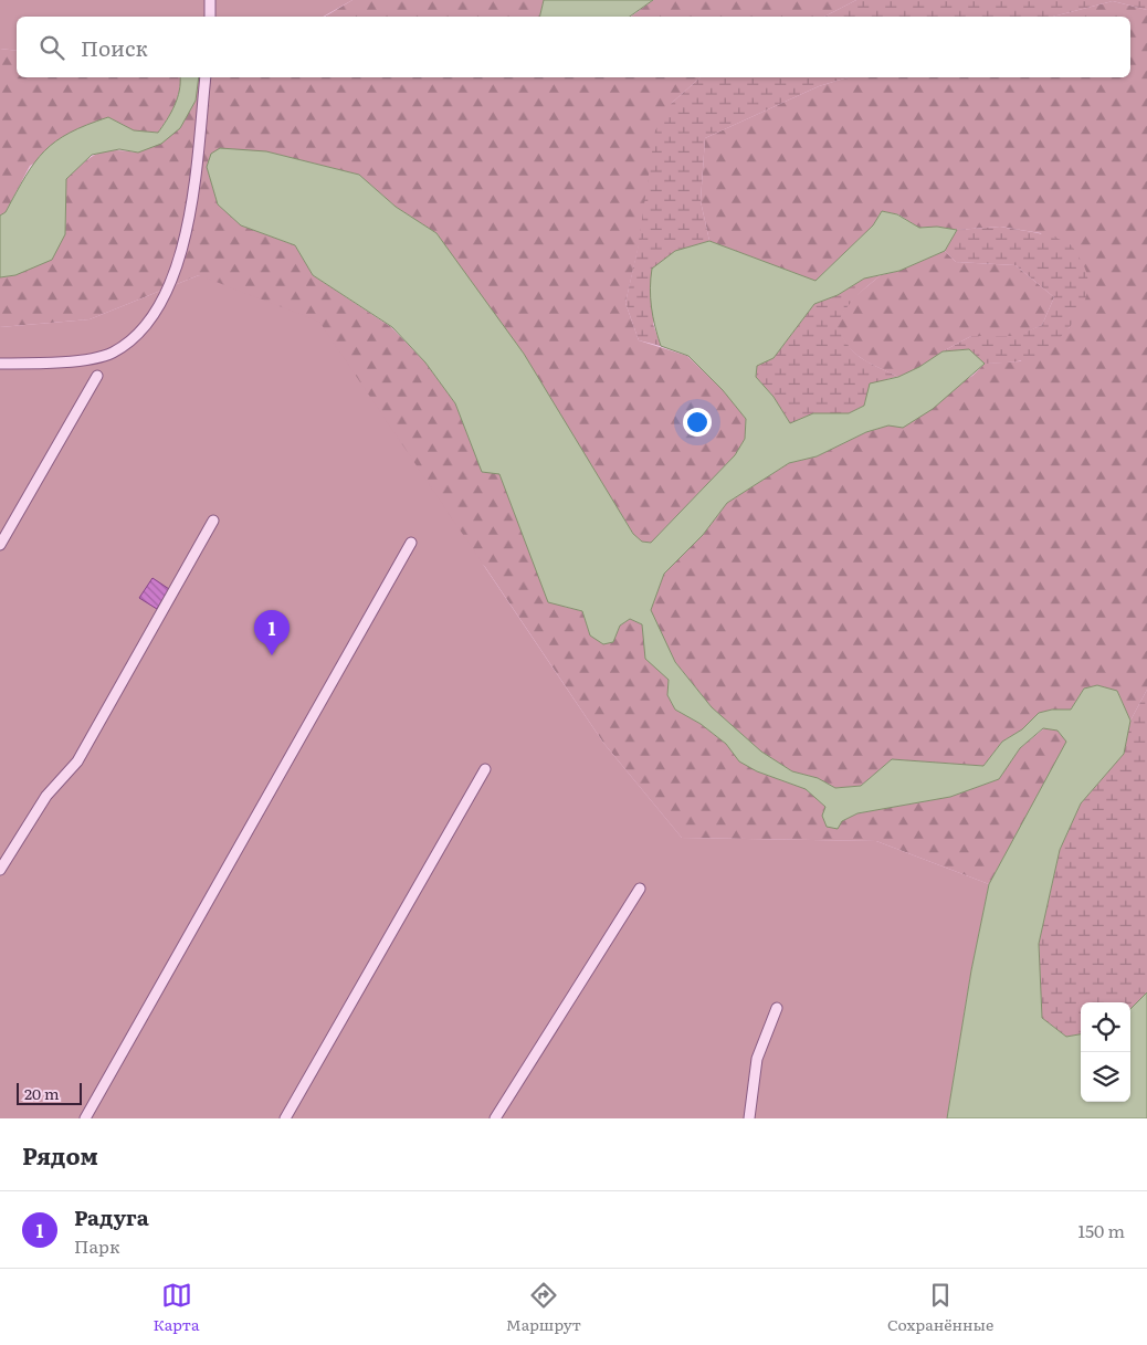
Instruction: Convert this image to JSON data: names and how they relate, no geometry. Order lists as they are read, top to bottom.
{
  "scale_bar": "20 m",
  "page": {
    "search": "Поиск",
    "pins": "1",
    "scale": "20 m",
    "heading": "Рядом",
    "list": [
      {
        "mark": "1",
        "name": "Радуга",
        "note": "Парк",
        "value": "150 m"
      }
    ],
    "nav": ["Карта", "Маршрут", "Сохранённые"]
  }
}
